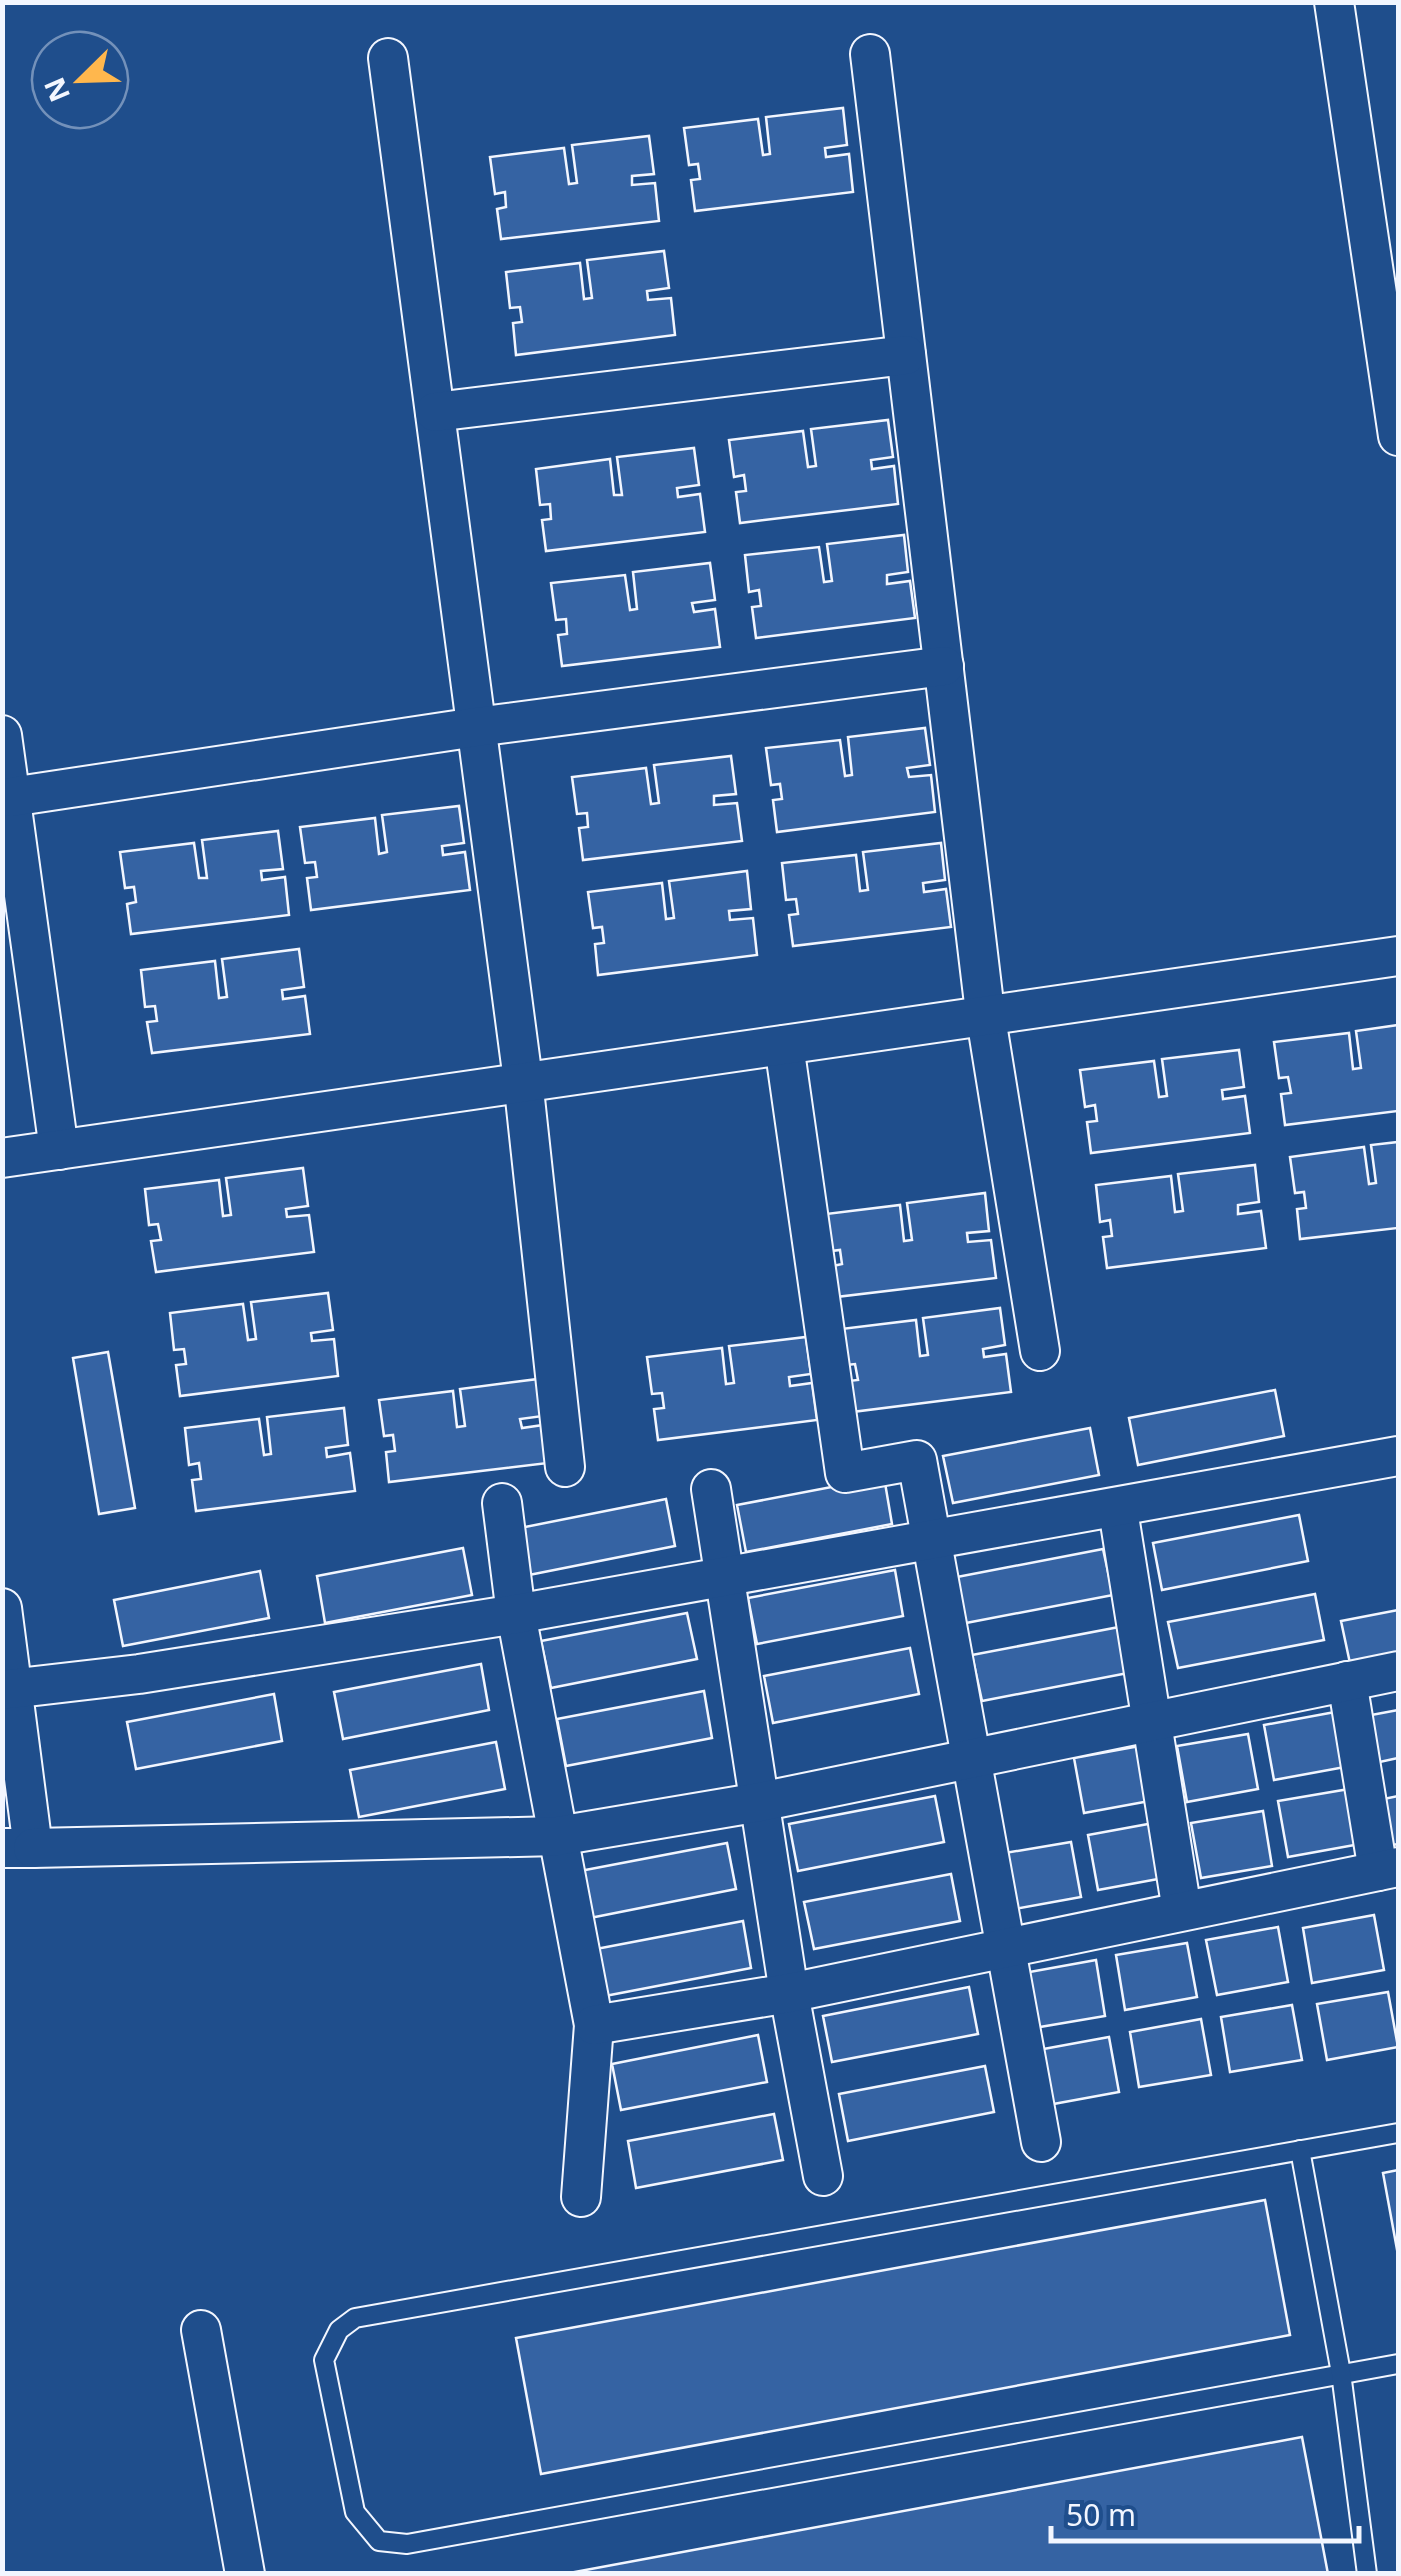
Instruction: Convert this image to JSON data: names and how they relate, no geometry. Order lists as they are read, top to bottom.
{
  "scale_bar": "50 m",
  "north": "bottom left"
}
